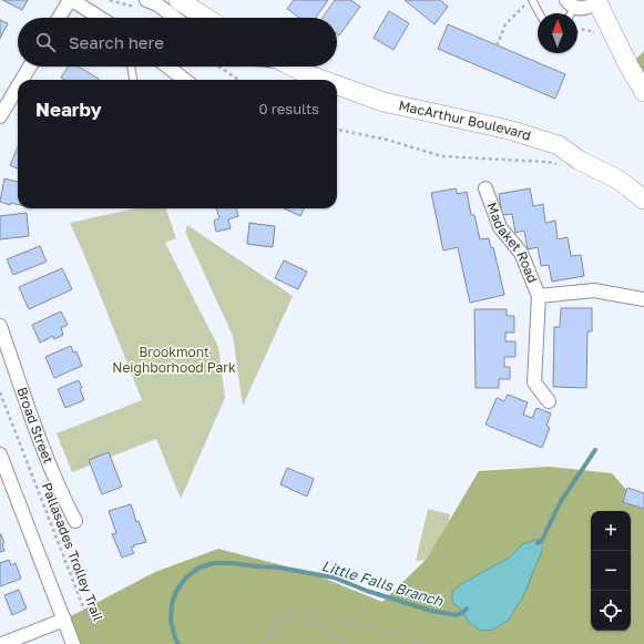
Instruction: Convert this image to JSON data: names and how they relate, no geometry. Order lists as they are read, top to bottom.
{
  "streets": {
    "main road": ["MacArthur Boulevard"],
    "street": ["Madaket Road", "Broad Street"],
    "path": ["Pallasades Trolley Trail"]
  },
  "water": ["Little Falls Branch"],
  "parks": ["Brookmont Neighborhood Park"],
  "north": "top",
  "page": {
    "search": "Search here",
    "heading": ["Nearby", "0 results"],
    "map_buttons": ["+", "−"]
  }
}
